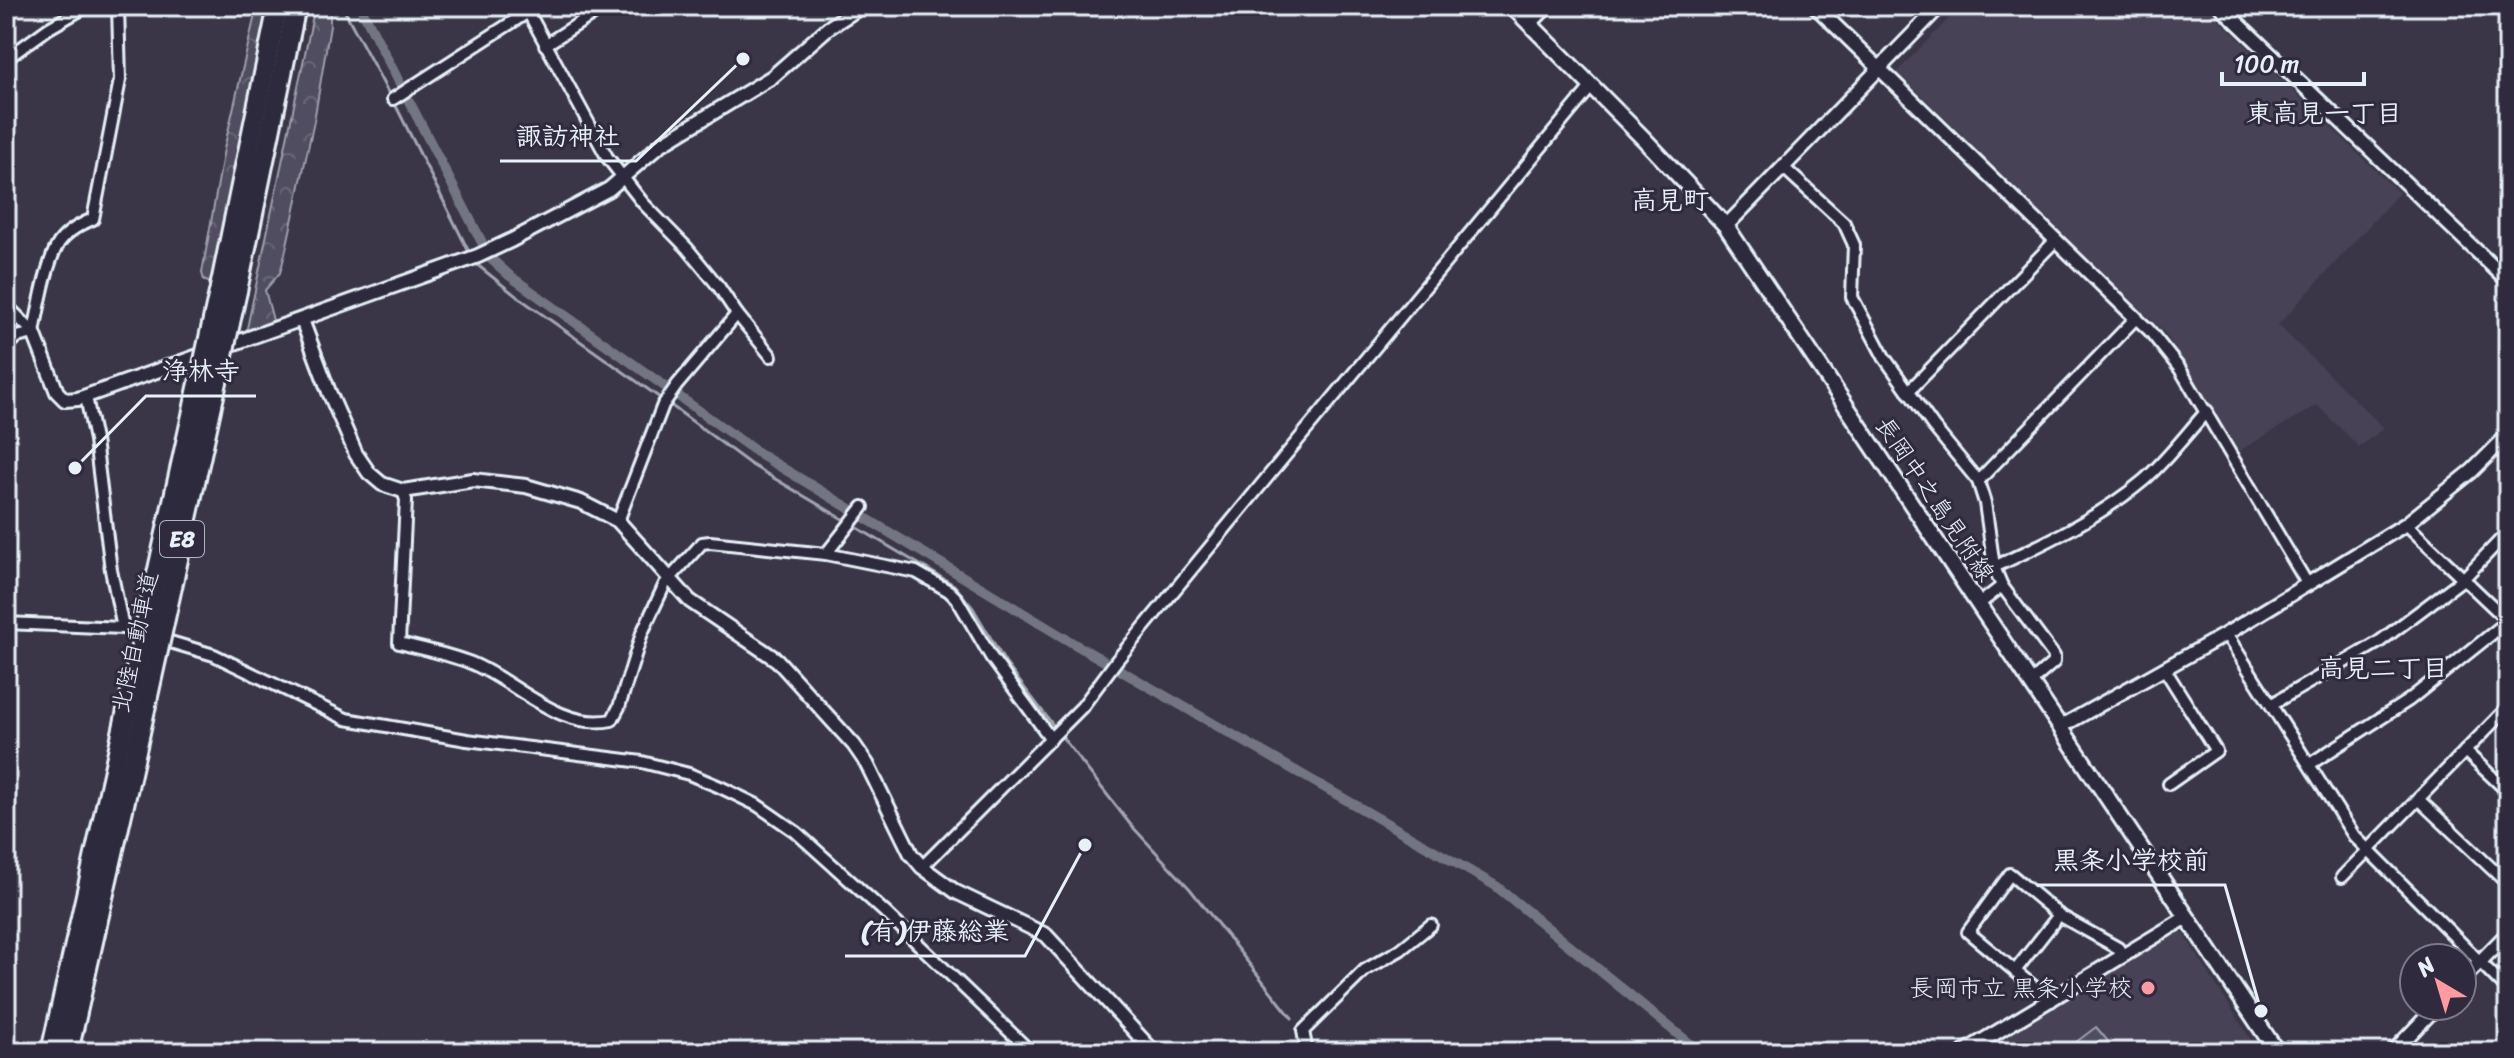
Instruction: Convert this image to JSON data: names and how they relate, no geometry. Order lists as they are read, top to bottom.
{
  "streets": {
    "highway": ["E8", "北陸自動車道"],
    "main road": ["長岡中之島見附線"]
  },
  "districts": ["東高見一丁目", "高見町", "高見二丁目"],
  "places": [
    "諏訪神社",
    "浄林寺",
    "(有)伊藤総業",
    "長岡市立 黒条小学校",
    "黒条小学校前"
  ],
  "scale_bar": "100 m",
  "north": "top left"
}
